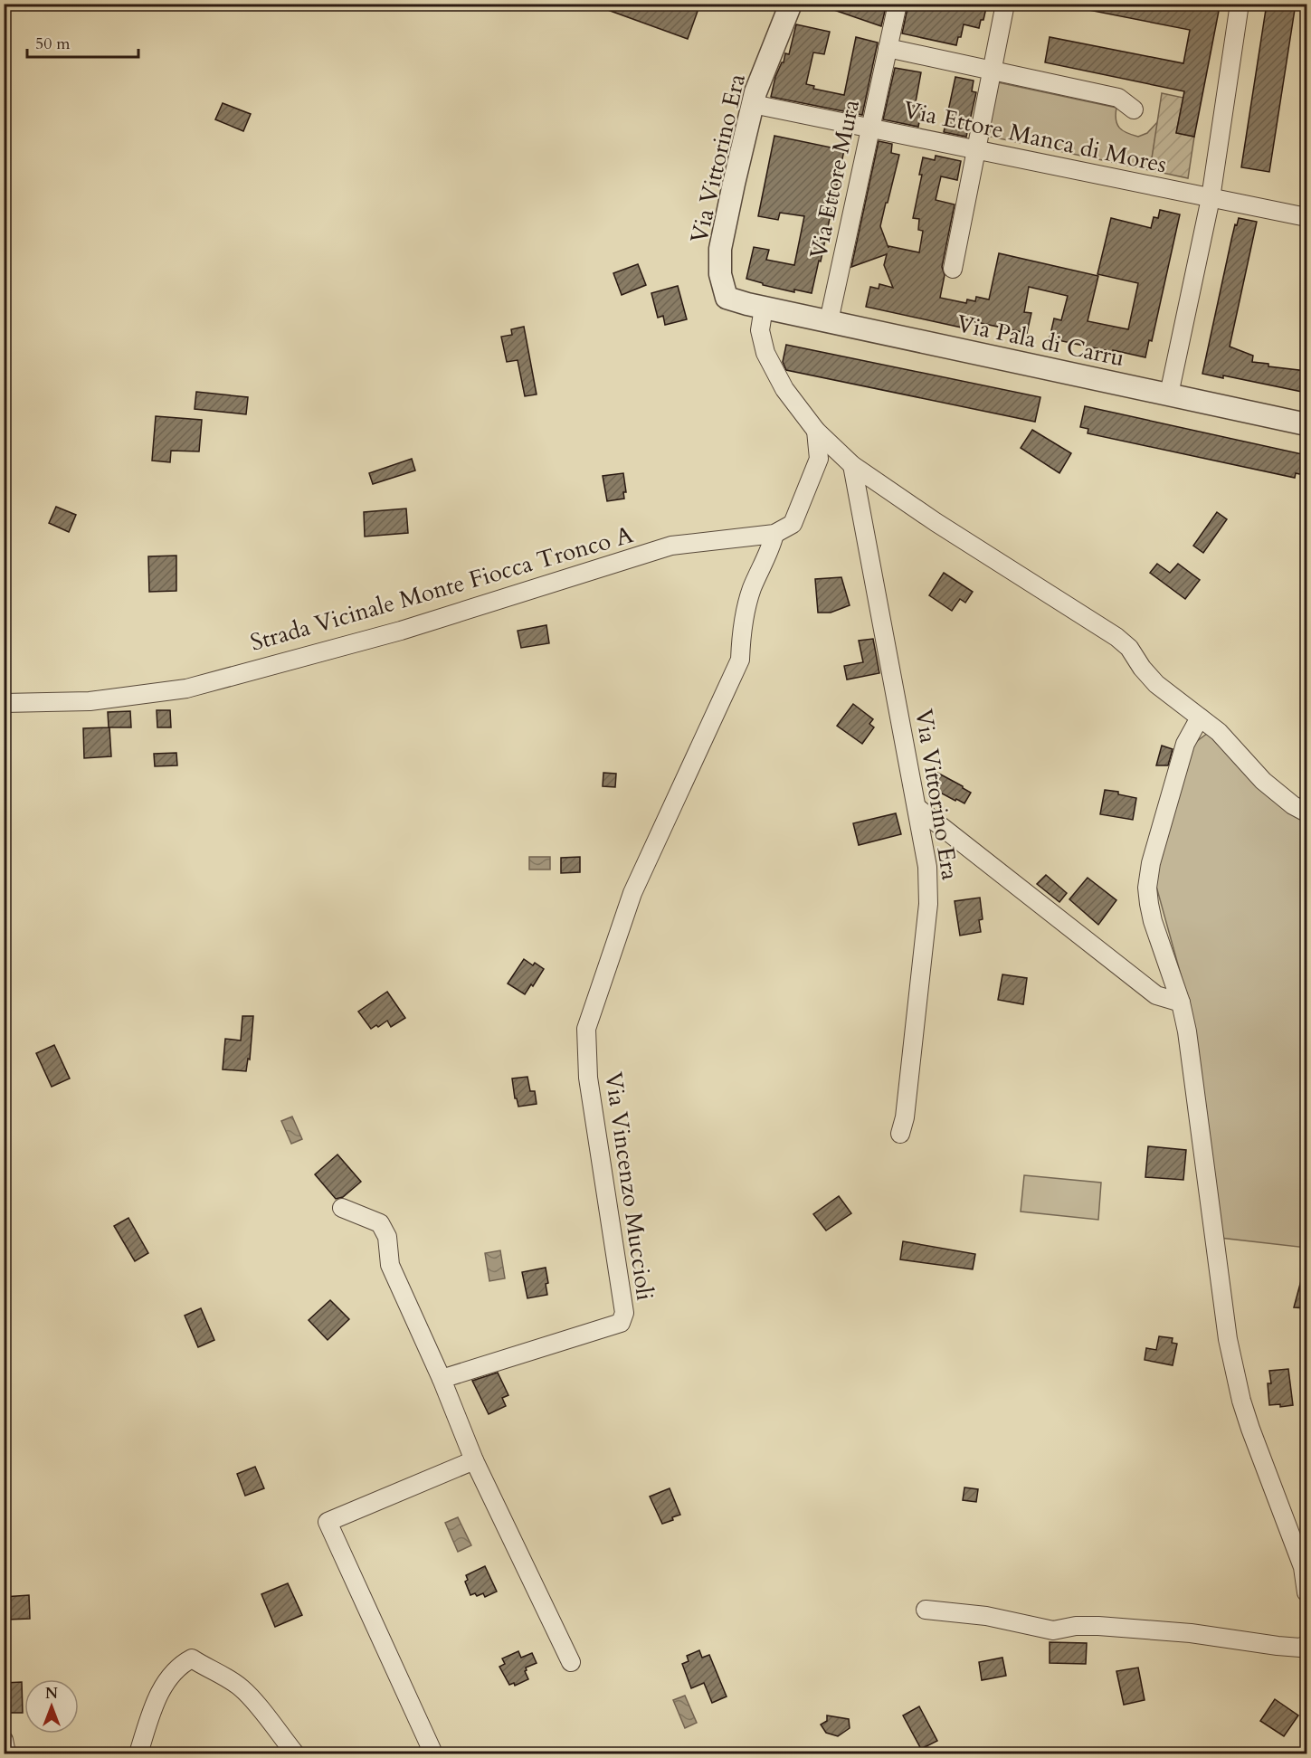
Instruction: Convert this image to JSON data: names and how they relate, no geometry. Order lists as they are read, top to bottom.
{
  "streets": {
    "street": [
      "Via Ettore Manca di Mores",
      "Via Vittorino Era",
      "Via Ettore Mura",
      "Via Pala di Carru",
      "Strada Vicinale Monte Fiocca Tronco A",
      "Via Vincenzo Muccioli"
    ]
  },
  "crossings": [
    ["Via Ettore Manca di Mores", "Via Vittorino Era"],
    ["Via Ettore Manca di Mores", "Via Ettore Mura"],
    ["Via Vittorino Era", "Via Pala di Carru"],
    ["Via Ettore Mura", "Via Pala di Carru"],
    ["Strada Vicinale Monte Fiocca Tronco A", "Via Vincenzo Muccioli"]
  ],
  "scale_bar": "50 m",
  "north": "top"
}
